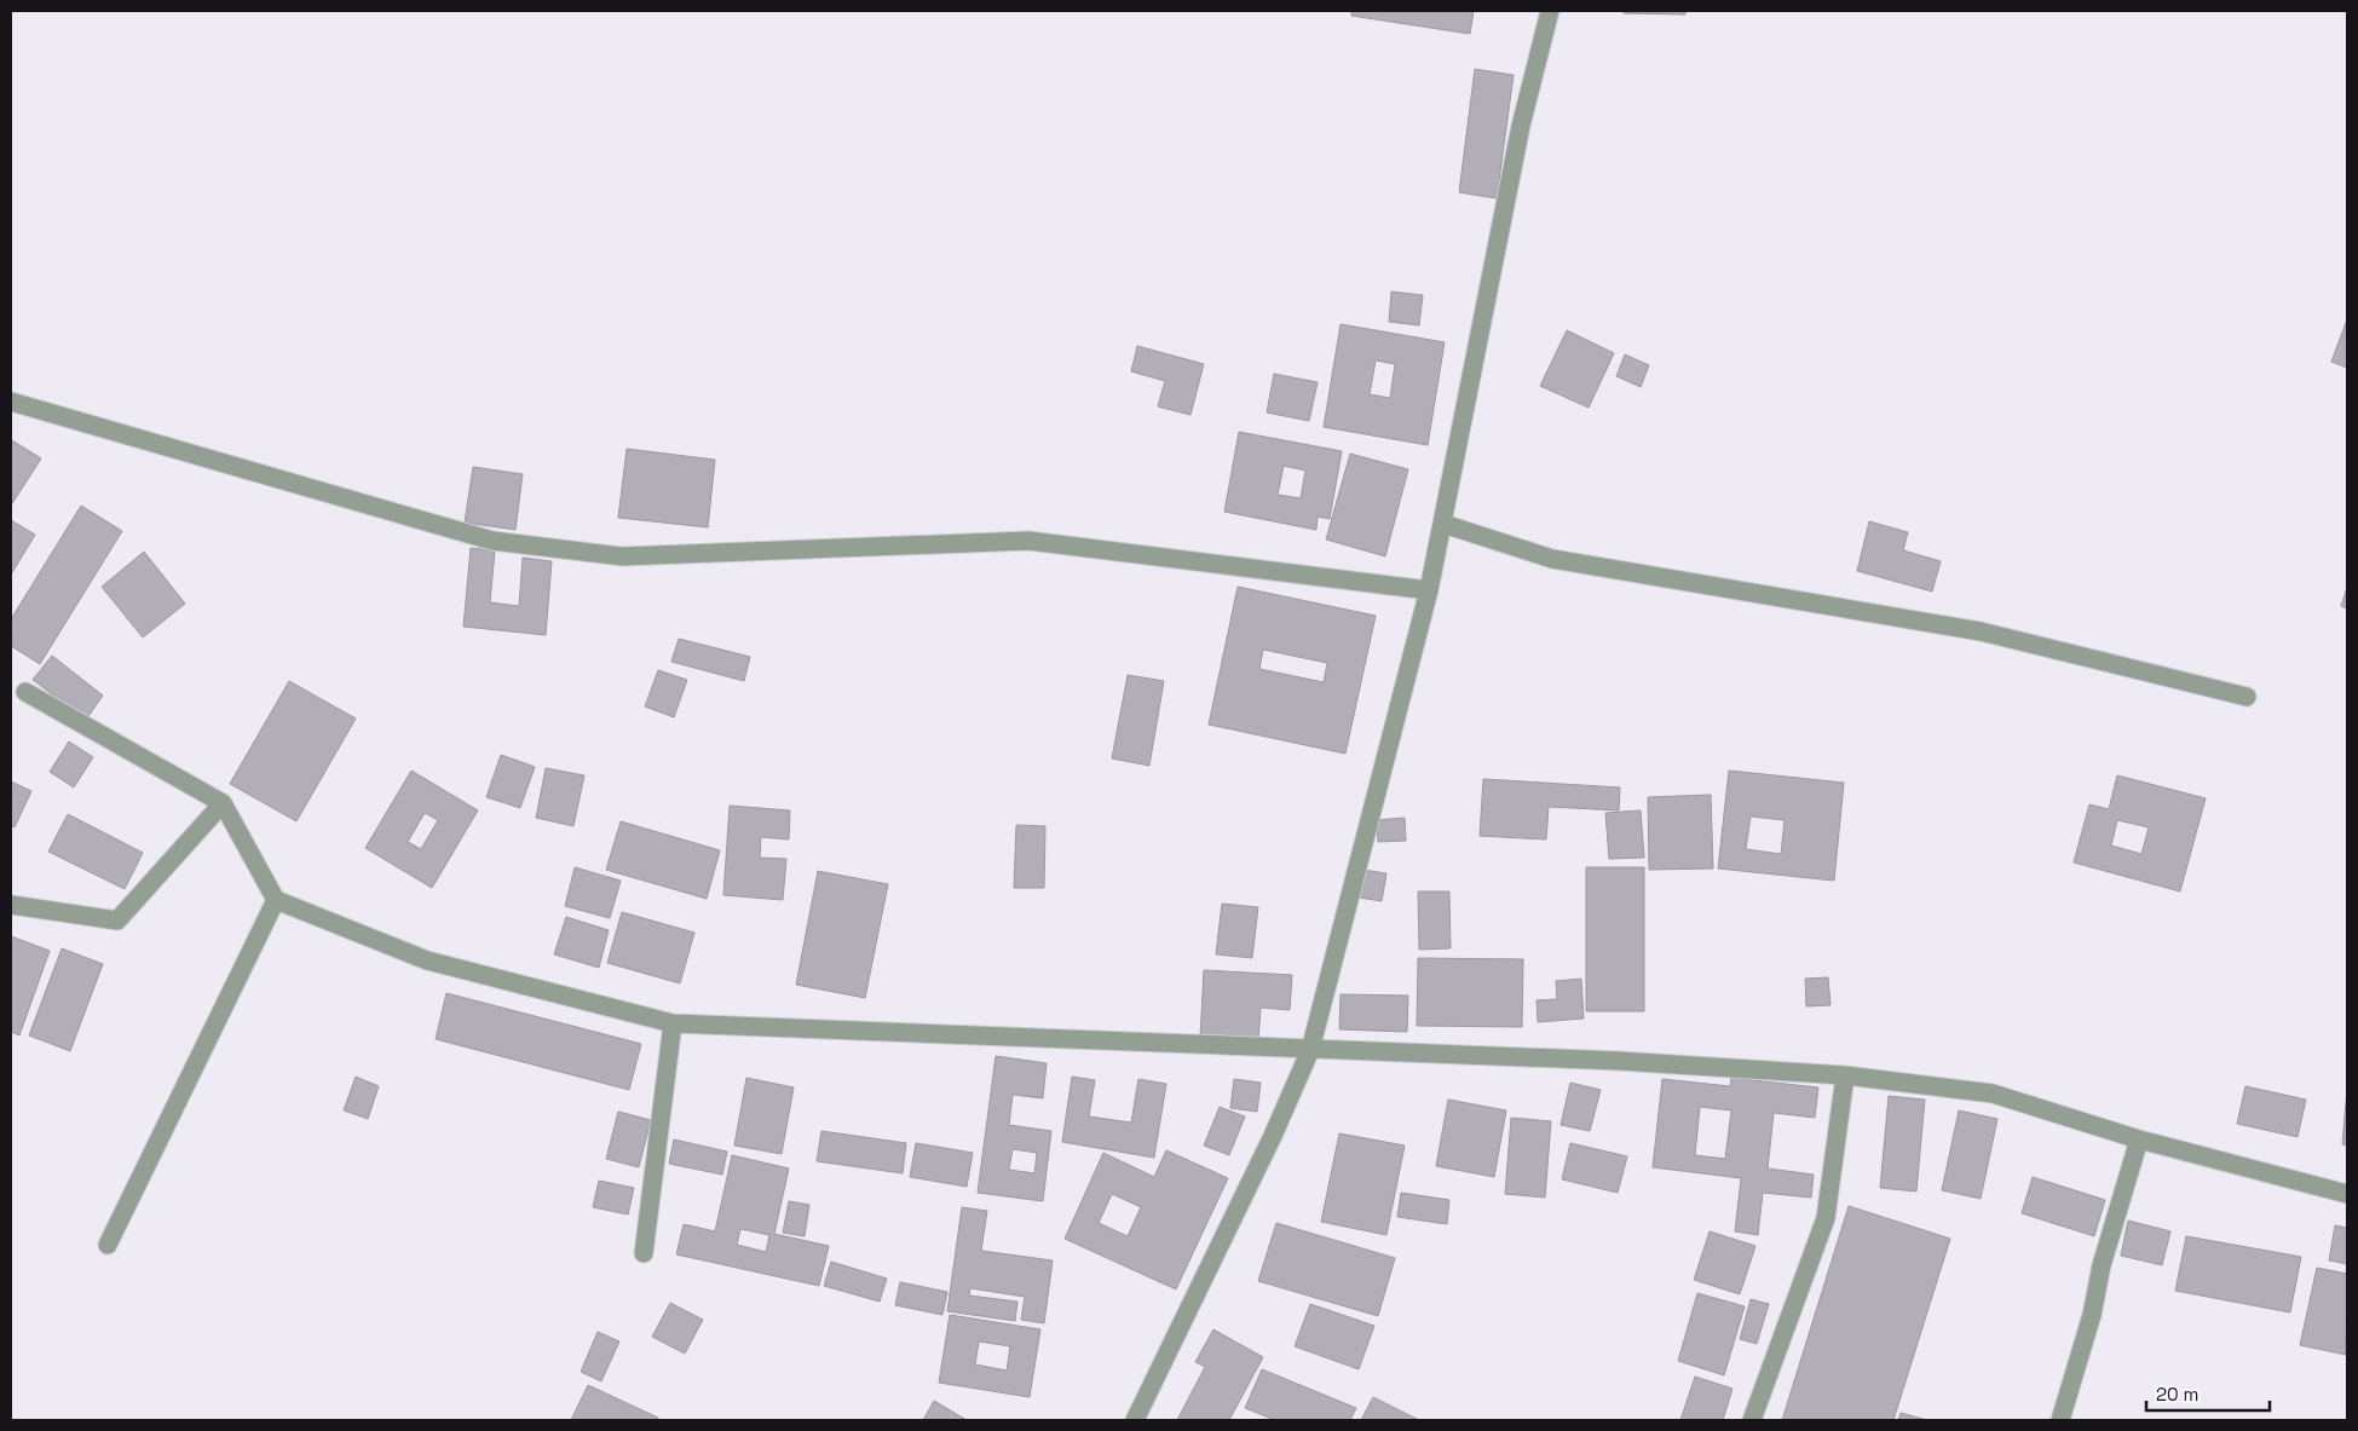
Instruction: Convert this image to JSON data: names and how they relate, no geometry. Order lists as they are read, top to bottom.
{
  "scale_bar": "20 m"
}
